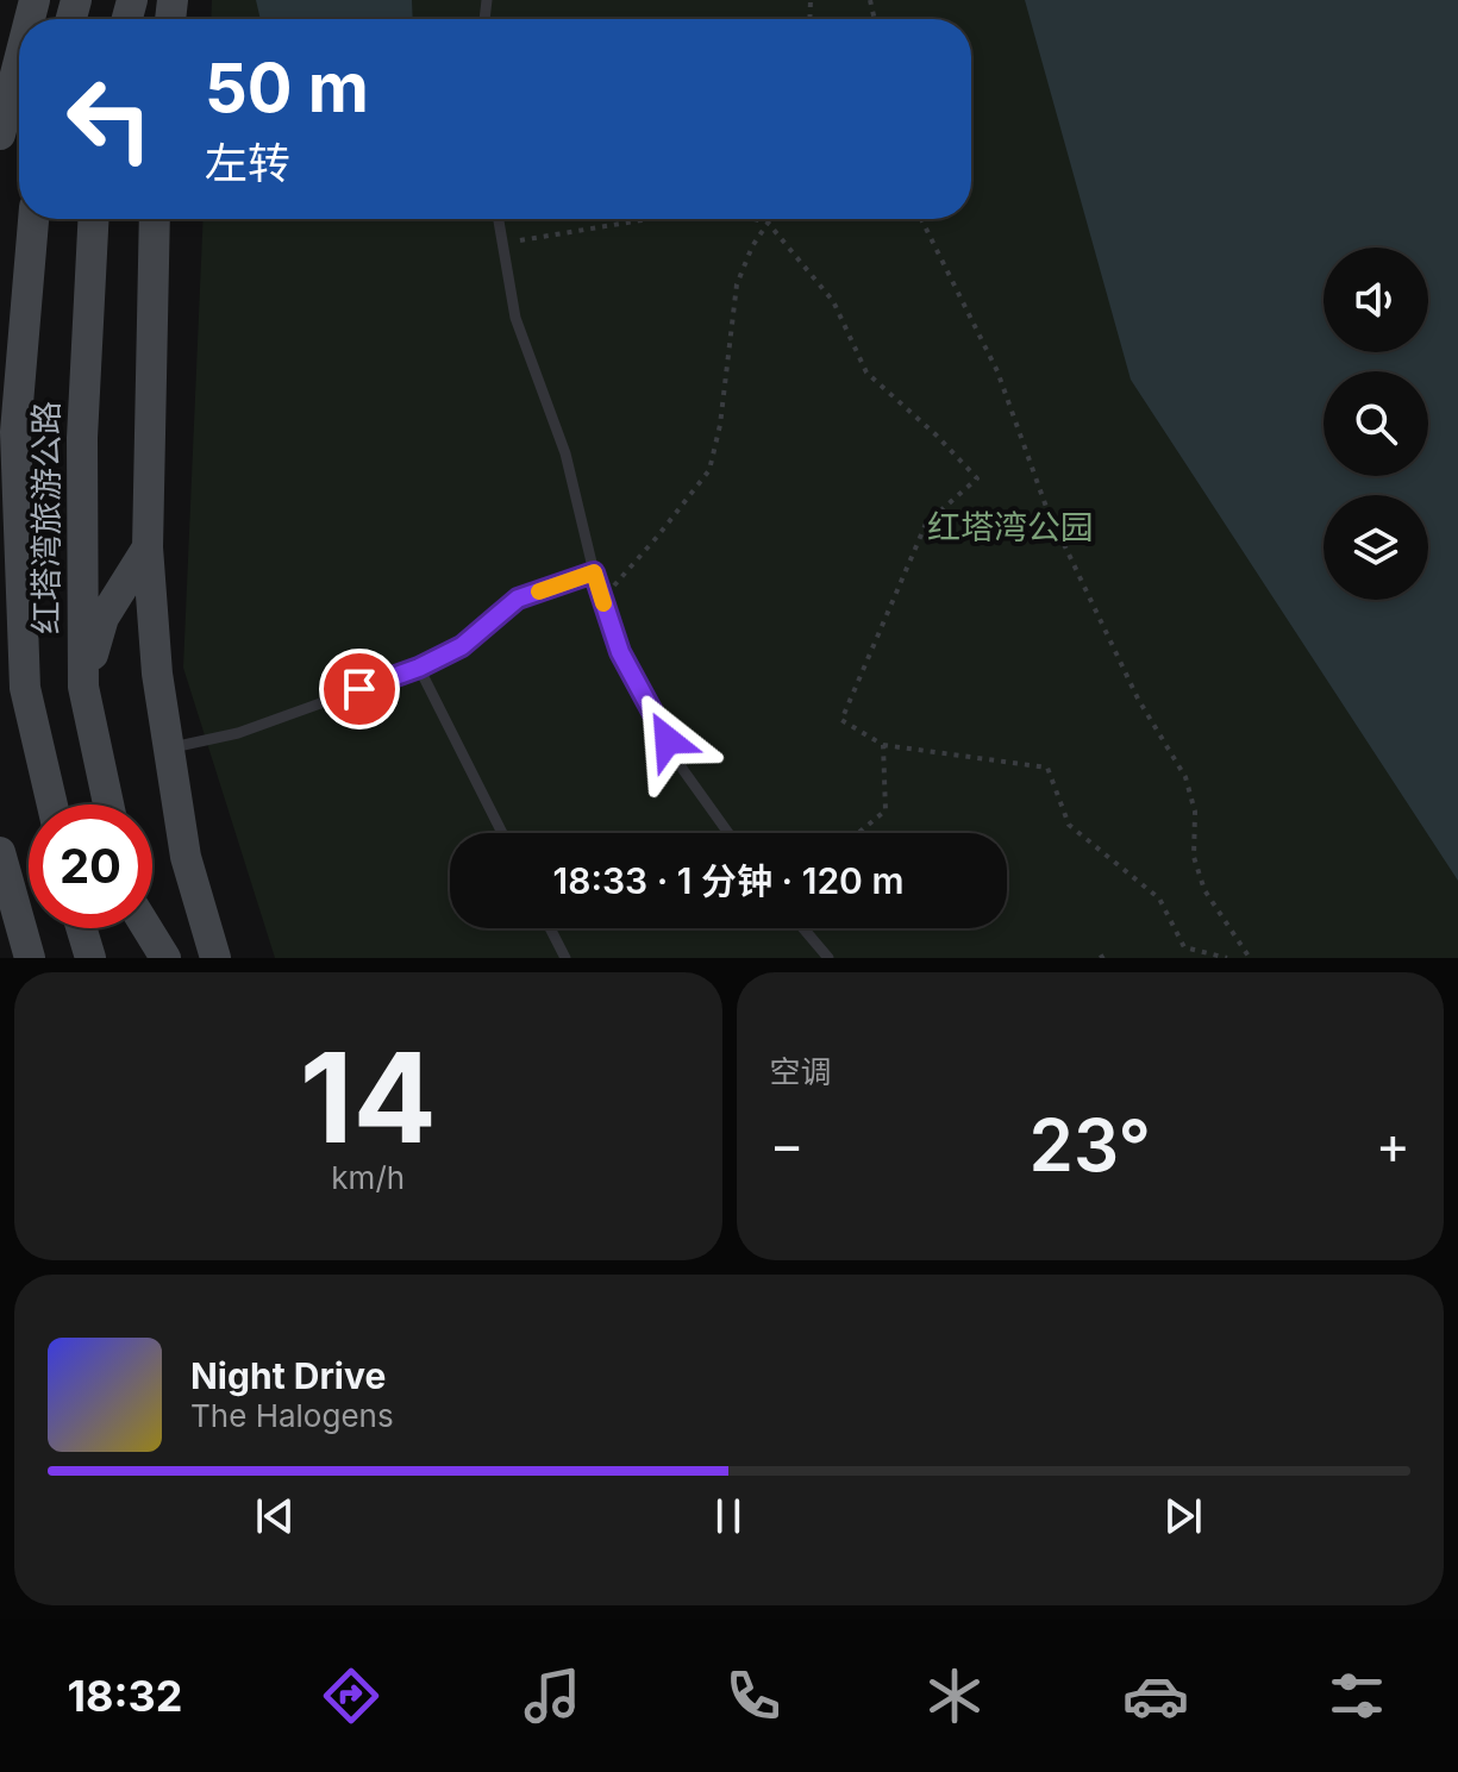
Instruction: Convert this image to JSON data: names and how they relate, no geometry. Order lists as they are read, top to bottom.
{
  "streets": {
    "main road": ["红塔湾旅游公路"]
  },
  "parks": ["红塔湾公园"],
  "page": {
    "turn": ["50 m", "左转"],
    "limit": "20",
    "trip": "18:33 · 1 分钟 · 120 m",
    "tile": [
      ["14", "km/h"],
      "空调"
    ],
    "heat": ["−", "23°", "+"],
    "song": ["Night Drive", "The Halogens"],
    "tabs": "18:32"
  }
}
